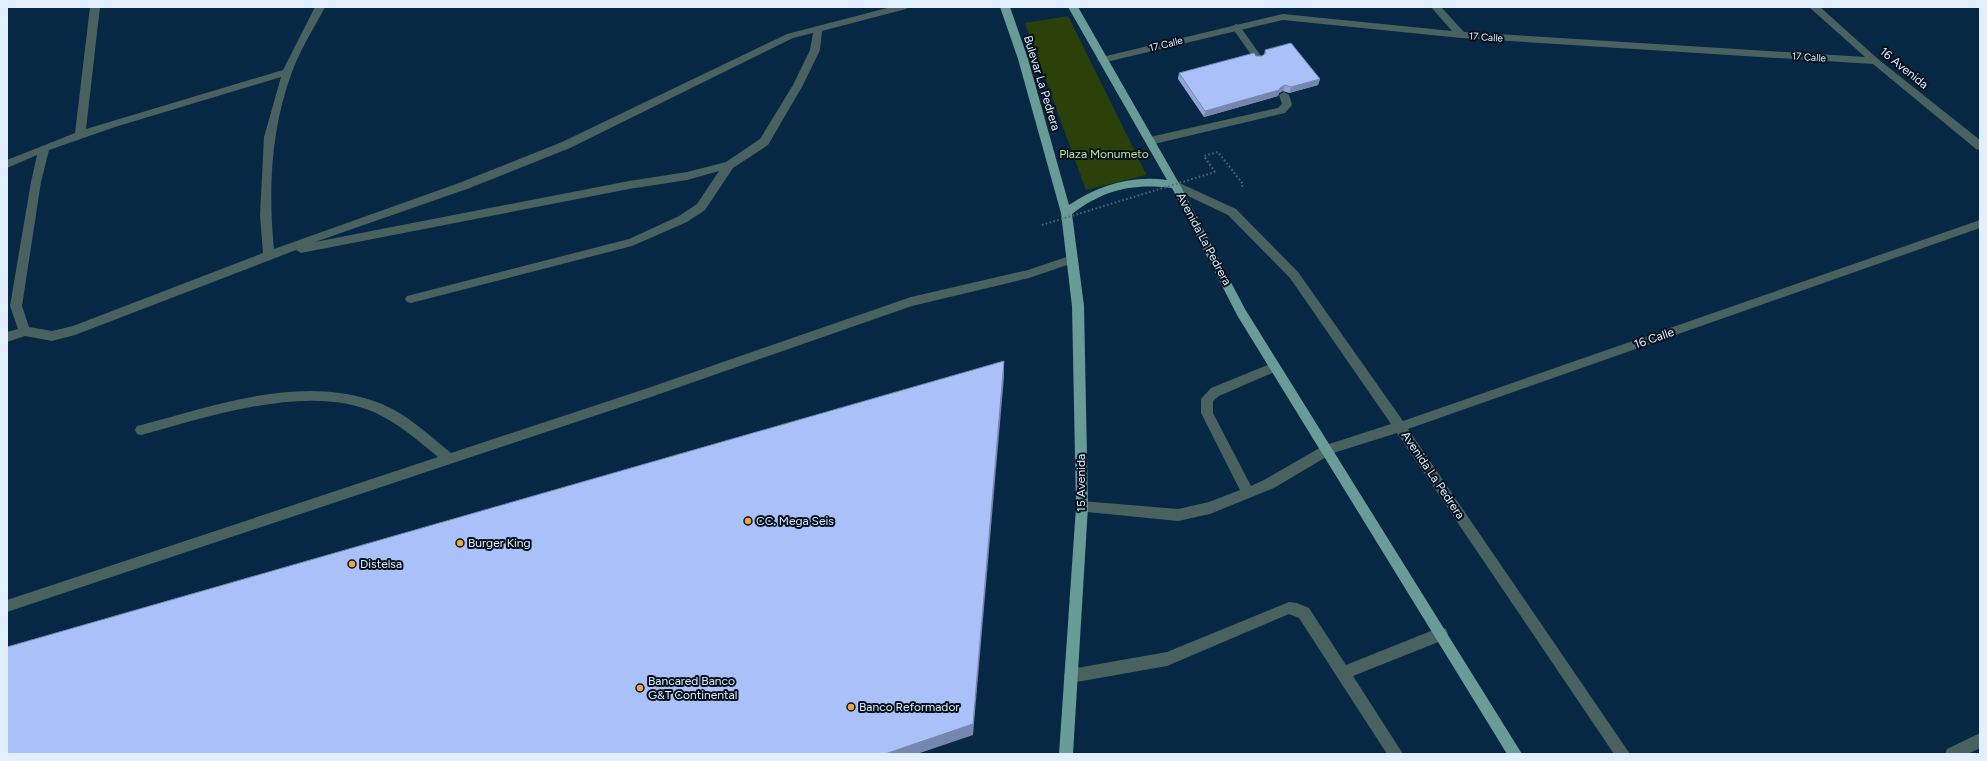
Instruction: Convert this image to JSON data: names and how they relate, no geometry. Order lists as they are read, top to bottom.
{
  "streets": {
    "main road": ["Bulevar La Pedrera", "Avenida La Pedrera", "15 Avenida"],
    "street": ["17 Calle", "16 Avenida", "16 Calle"]
  },
  "crossings": [
    ["17 Calle", "16 Avenida"],
    ["Bulevar La Pedrera", "15 Avenida"],
    ["Avenida La Pedrera", "16 Calle"],
    ["16 Calle", "15 Avenida"]
  ],
  "parks": ["Plaza Monumeto"],
  "places": [
    "CC. Mega Seis",
    "Burger King",
    "Distelsa",
    "Bancared Banco G&T Continental",
    "Banco Reformador"
  ]
}
